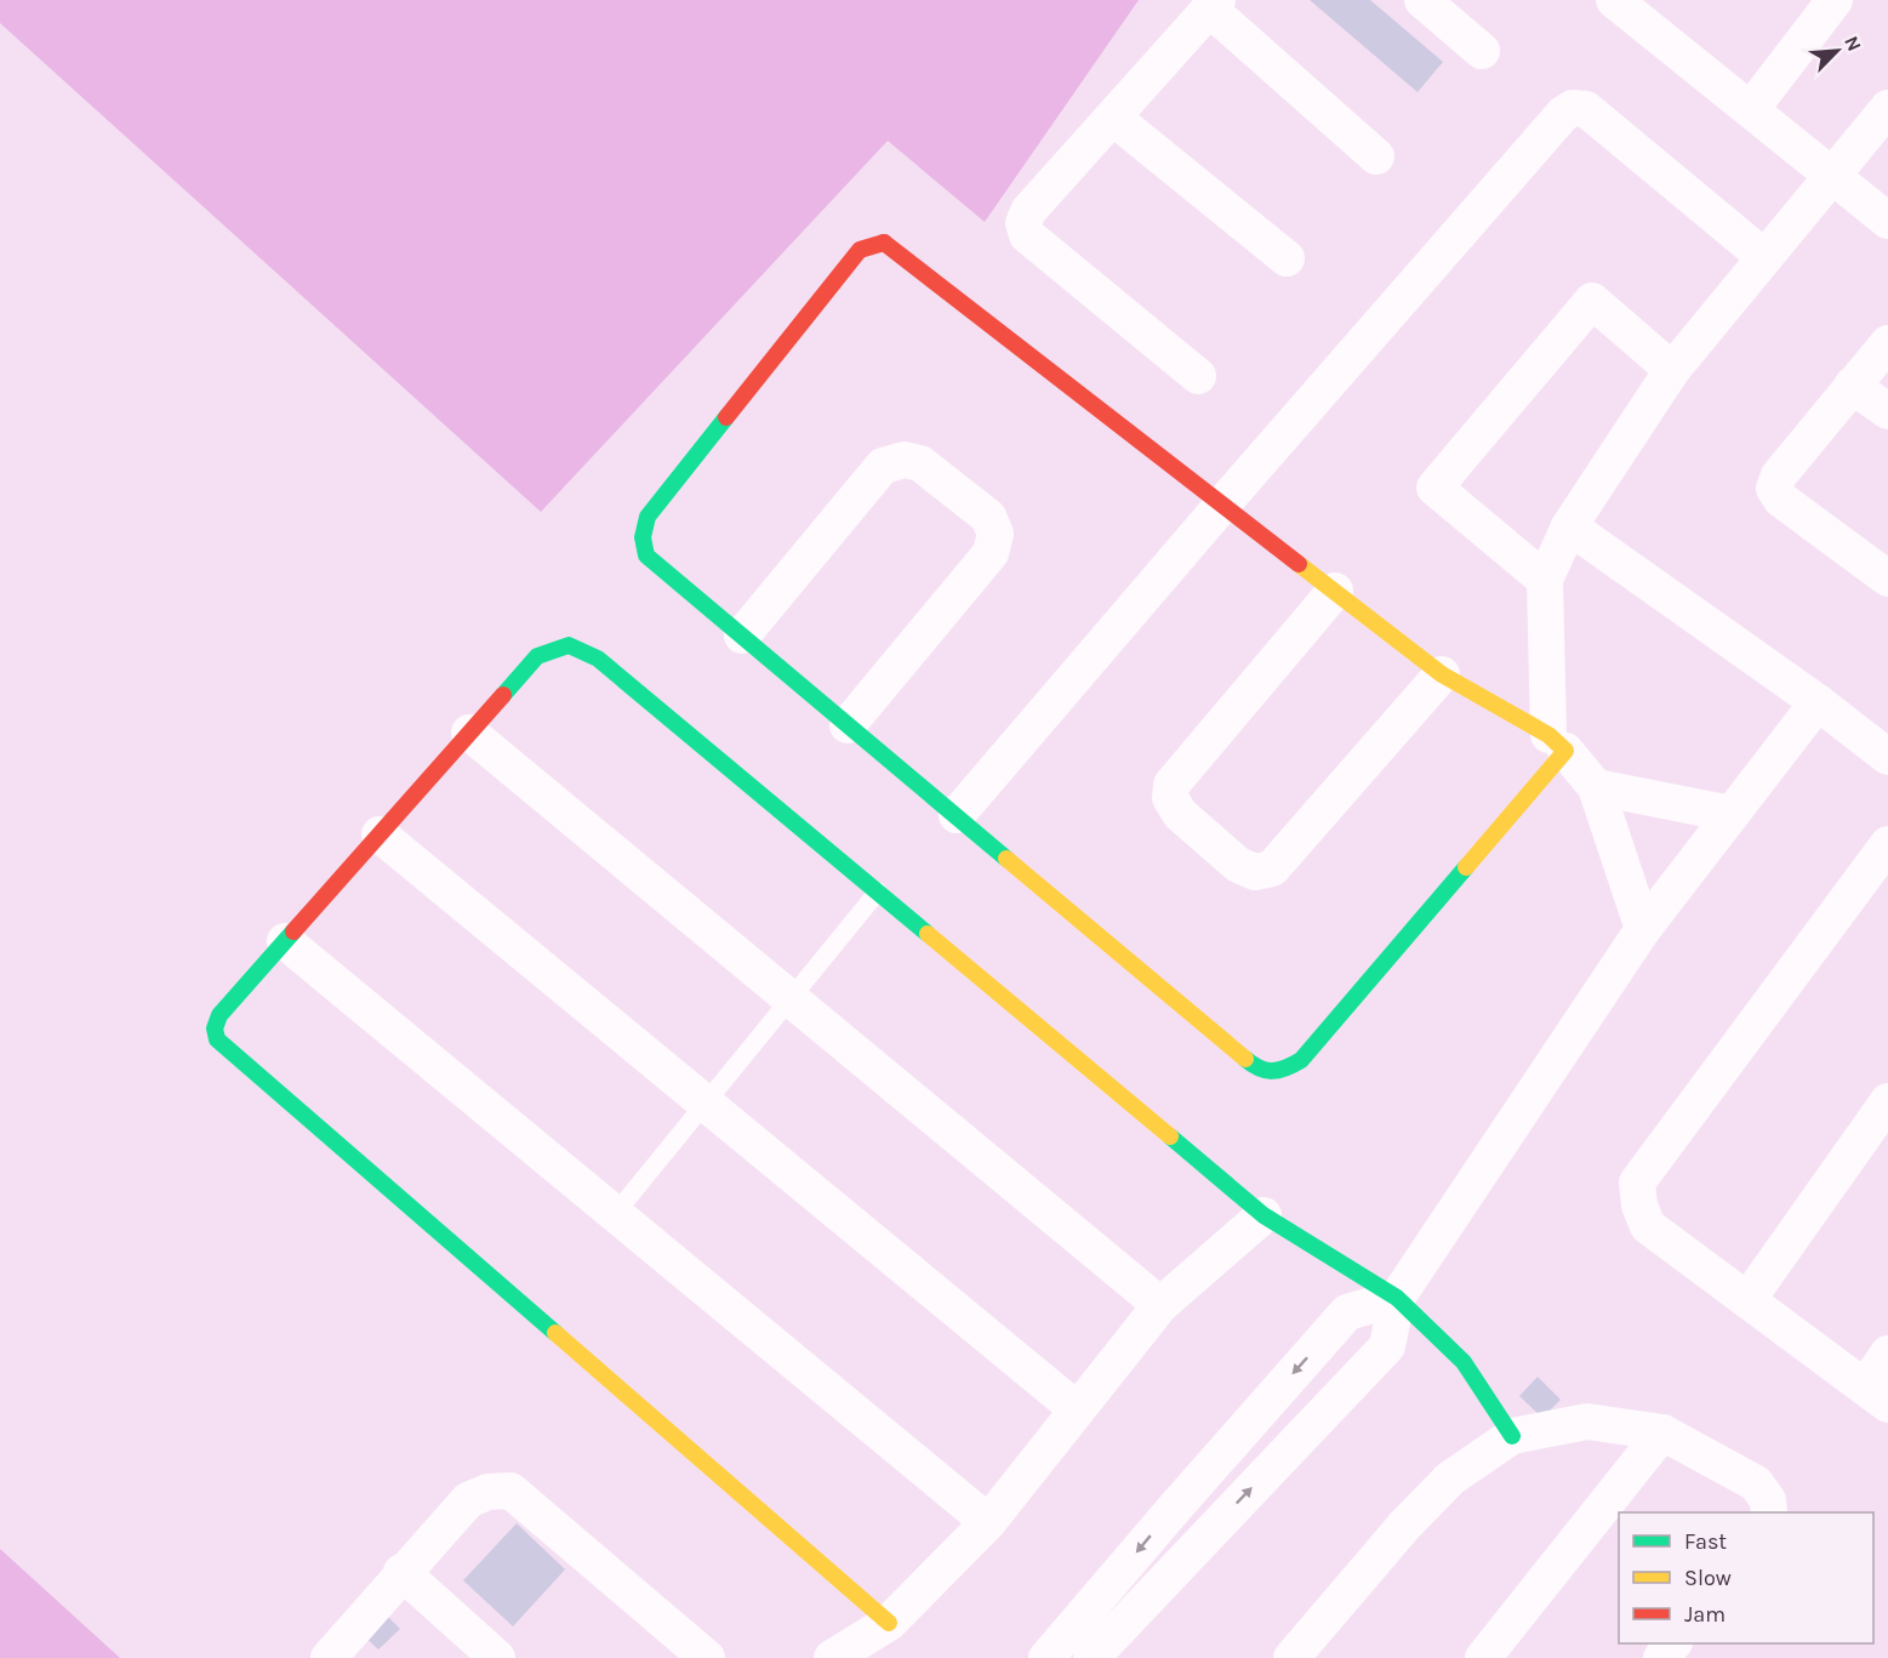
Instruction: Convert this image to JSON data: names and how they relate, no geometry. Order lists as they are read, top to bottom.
{
  "legend": ["Fast", "Slow", "Jam"],
  "north": "top right"
}
